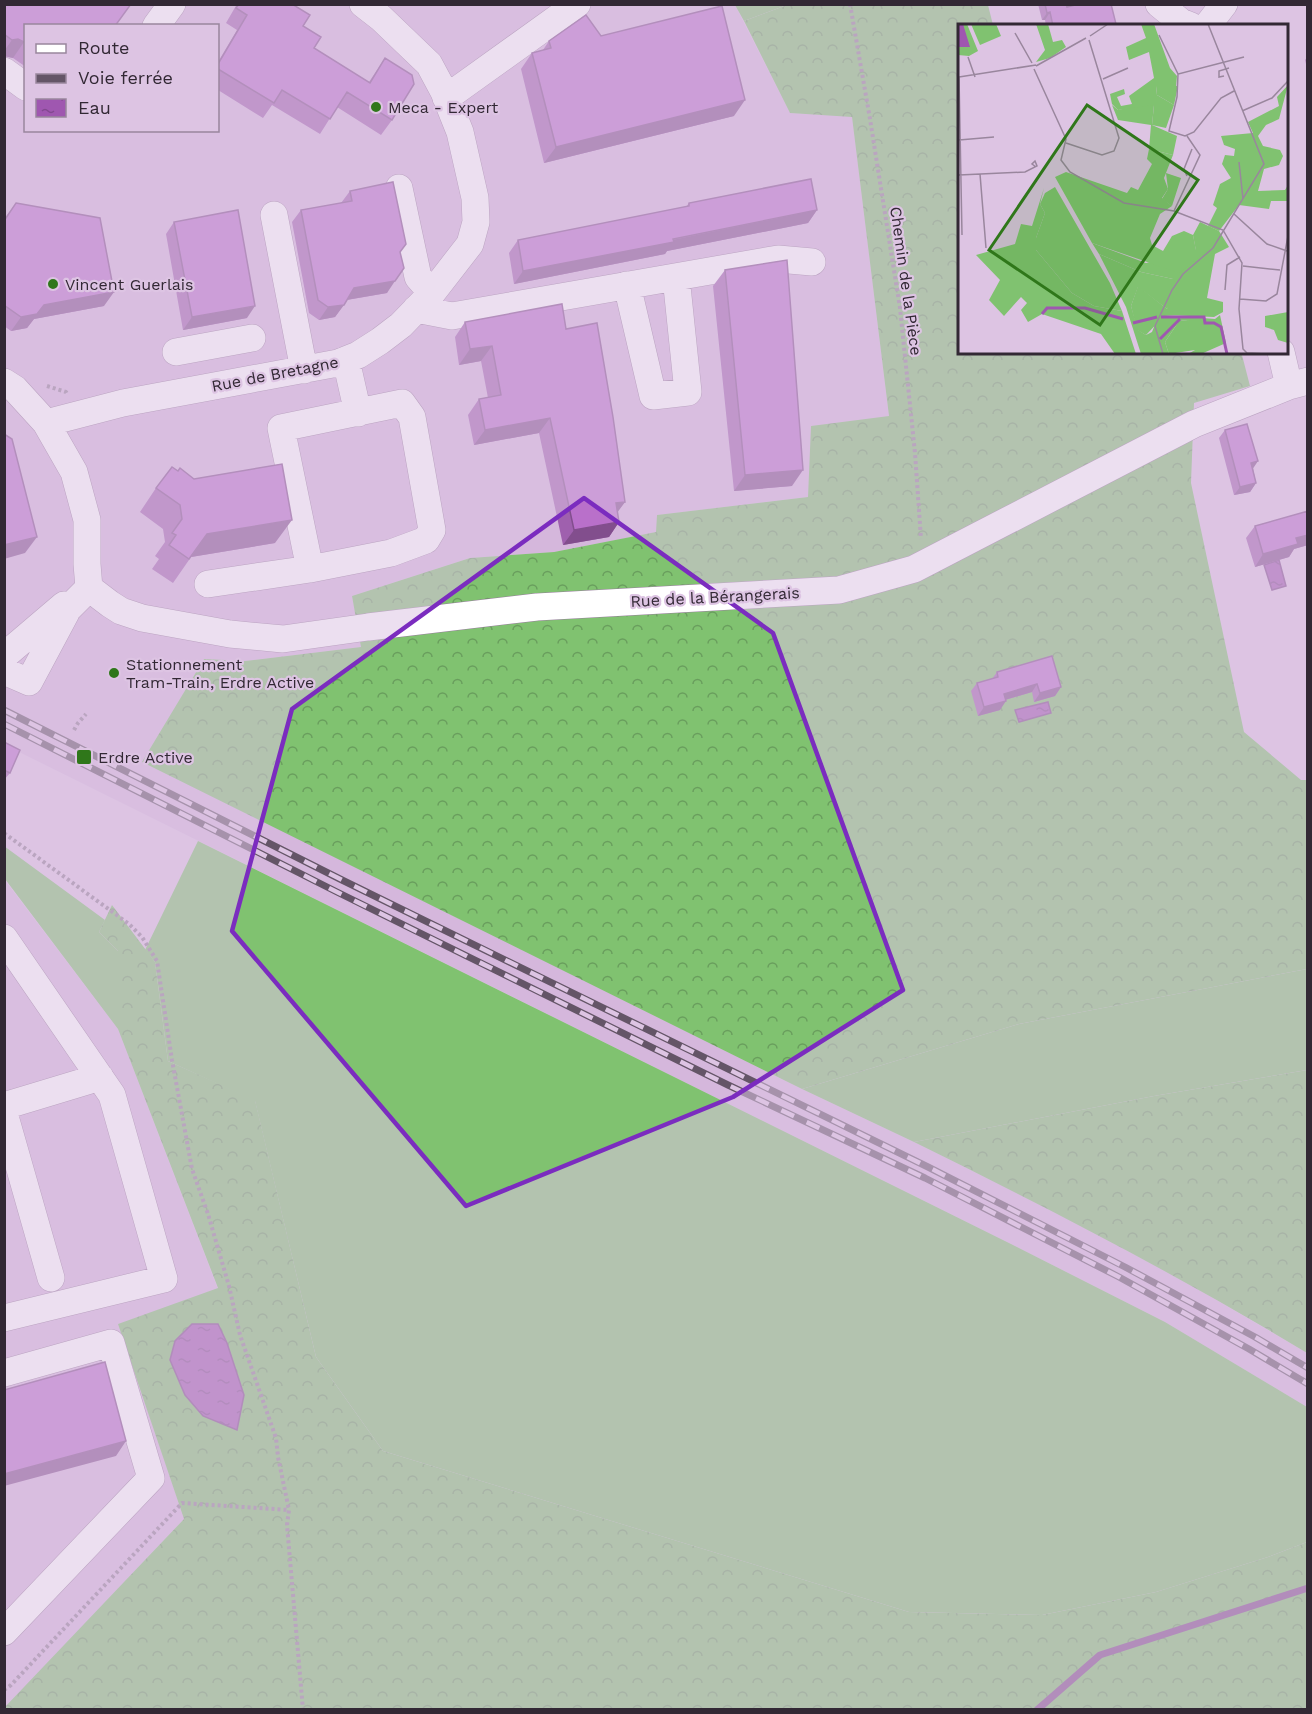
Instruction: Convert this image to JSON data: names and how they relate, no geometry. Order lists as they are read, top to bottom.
{
  "streets": {
    "street": ["Rue de Bretagne", "Rue de la Bérangerais"],
    "path": ["Chemin de la Pièce"]
  },
  "crossings": [
    ["Chemin de la Pièce", "Rue de la Bérangerais"]
  ],
  "places": {
    "other": ["Meca - Expert", "Vincent Guerlais", "Stationnement Tram-Train, Erdre Active"],
    "transit": ["Erdre Active"]
  },
  "legend": ["Route", "Voie ferrée", "Eau"]
}
